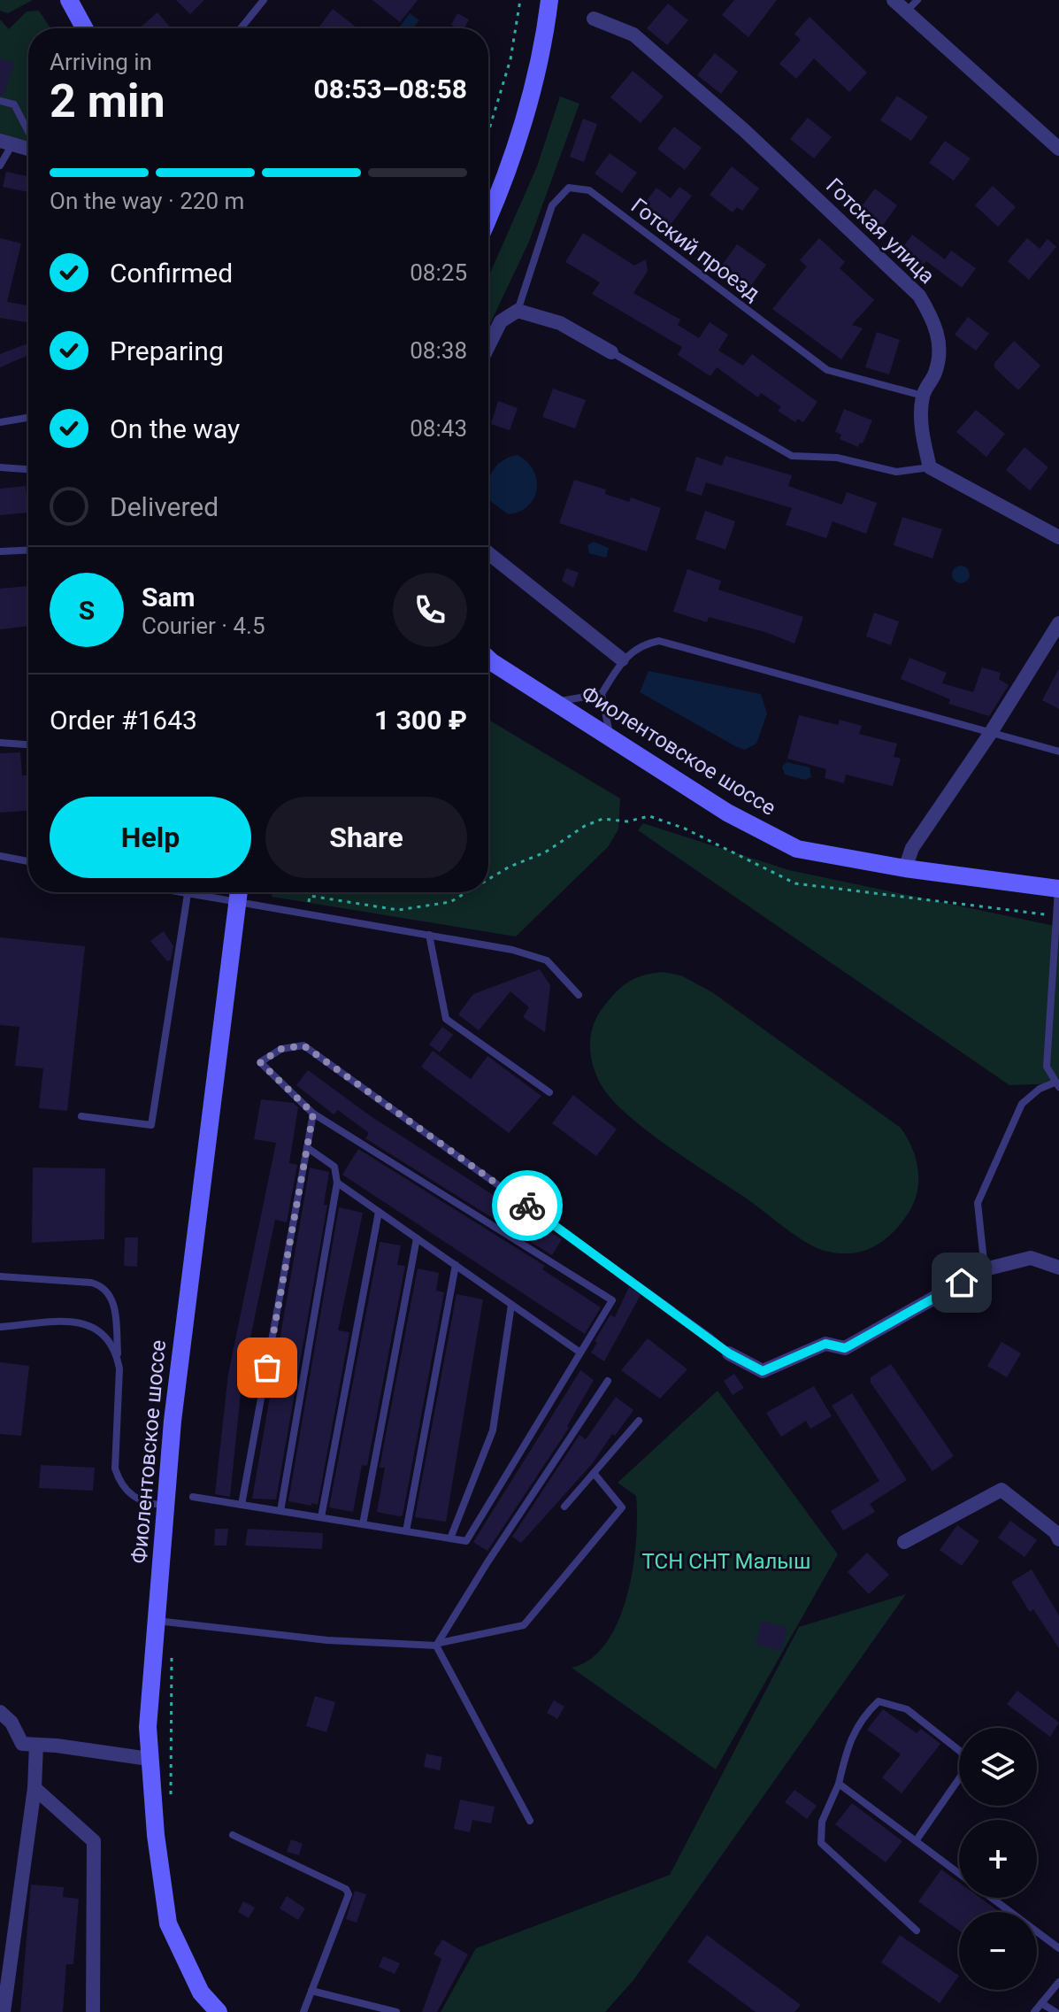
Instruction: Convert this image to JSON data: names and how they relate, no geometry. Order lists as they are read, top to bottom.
{
  "streets": {
    "main road": ["Фиолентовское шоссе"],
    "street": ["Готская улица"],
    "lane": ["Готский проезд"]
  },
  "crossings": [
    ["Готская улица", "Готский проезд"]
  ],
  "parks": ["ТСН СНТ Малыш"],
  "page": {
    "heading": ["2 min", "Arriving in", "08:53–08:58"],
    "panel": [
      "Sam",
      "Courier · 4.5",
      "Order #1643",
      "1 300 ₽"
    ],
    "bar": "On the way · 220 m",
    "list": [
      ["Confirmed", "08:25"],
      ["Preparing", "08:38"],
      ["On the way", "08:43"],
      "Delivered"
    ],
    "round": "S",
    "buttons": ["Help", "Share"],
    "map_buttons": ["+", "−"]
  }
}
